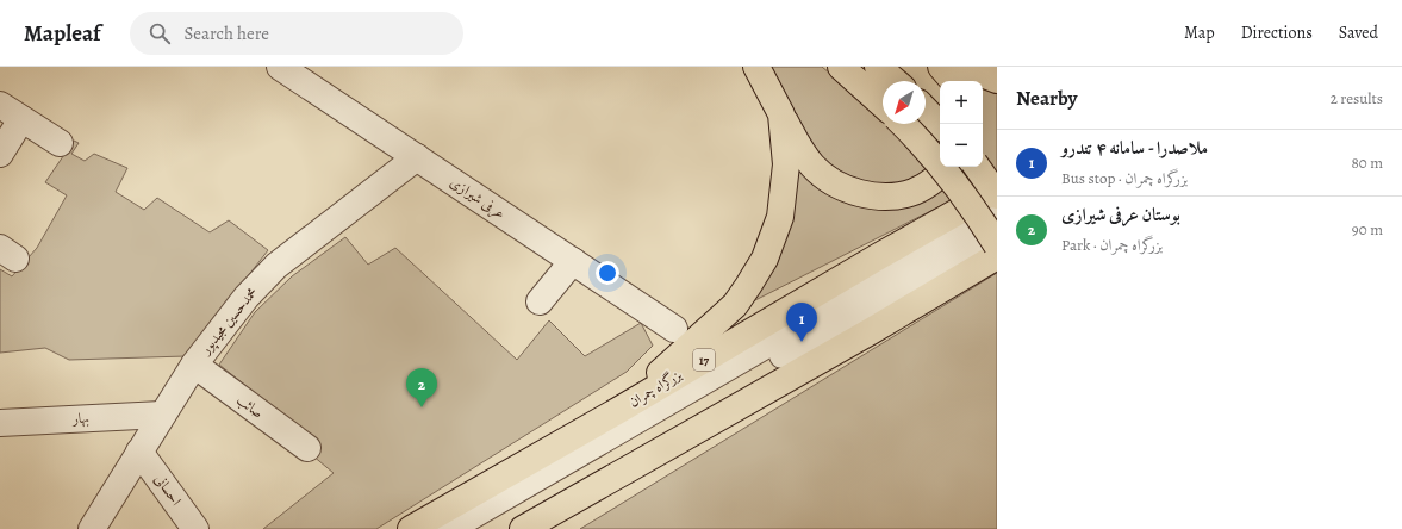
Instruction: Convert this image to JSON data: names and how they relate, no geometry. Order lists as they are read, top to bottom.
{
  "streets": {
    "main road": ["17", "بزرگراه چمران"],
    "street": [
      "عرفی شیرازی",
      "محمدحسین مجیدپور",
      "صائب",
      "بهار",
      "احسانی"
    ]
  },
  "crossings": [
    ["عرفی شیرازی", "محمدحسین مجیدپور"],
    ["محمدحسین مجیدپور", "صائب"],
    ["محمدحسین مجیدپور", "بهار"],
    ["محمدحسین مجیدپور", "احسانی"]
  ],
  "north": "bottom left",
  "page": {
    "header": "Mapleaf",
    "search": "Search here",
    "nav": ["Map", "Directions", "Saved"],
    "heading": ["Nearby", "2 results"],
    "map_buttons": ["+", "−"],
    "list": [
      {
        "mark": "1",
        "name": "ملاصدرا - سامانه ۴ تندرو",
        "note": "Bus stop · بزرگراه چمران",
        "value": "80 m"
      },
      {
        "mark": "2",
        "name": "بوستان عرفی شیرازی",
        "note": "Park · بزرگراه چمران",
        "value": "90 m"
      }
    ],
    "pins": ["1", "2"]
  }
}
